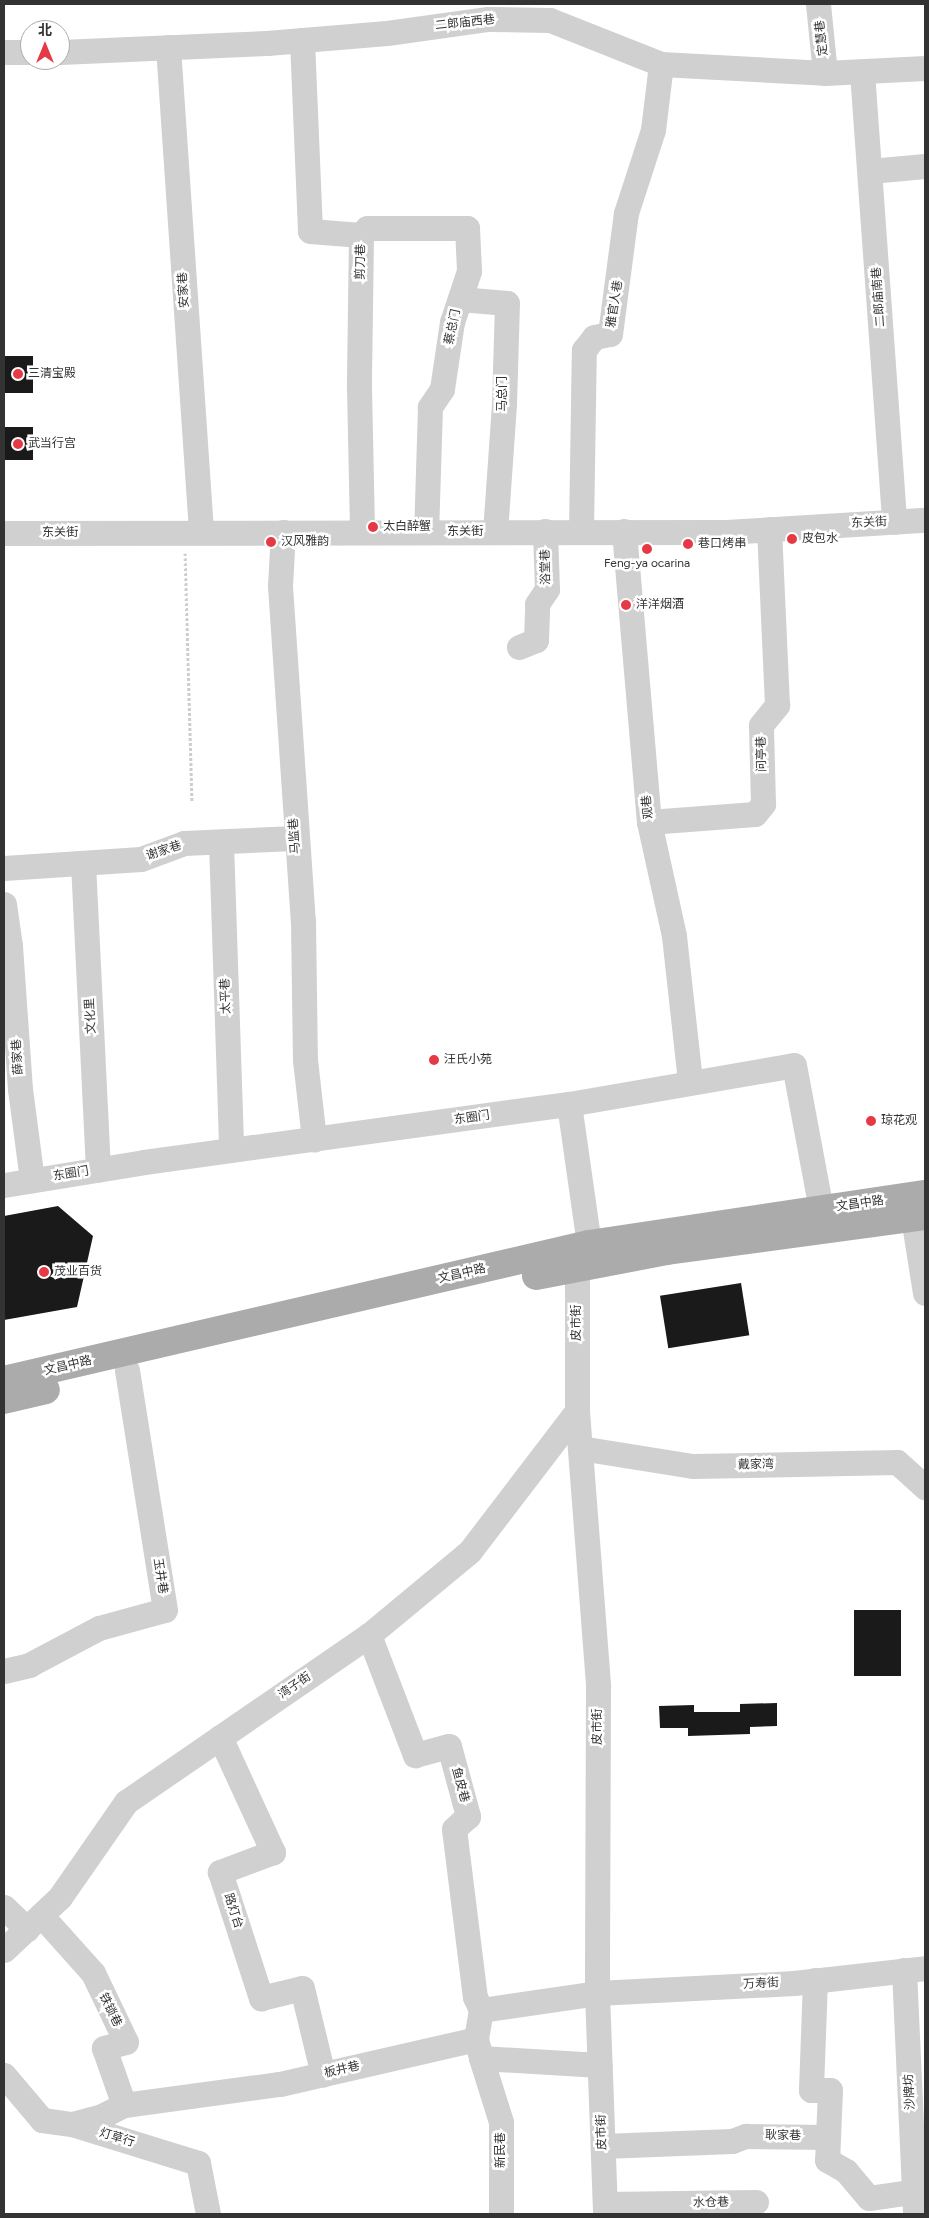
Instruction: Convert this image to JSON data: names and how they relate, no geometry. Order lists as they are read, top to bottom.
{
  "streets": {
    "main road": ["文昌中路"],
    "street": [
      "二郎庙西巷",
      "定慧巷",
      "剪刀巷",
      "安家巷",
      "二郎庙南巷",
      "雅官人巷",
      "蔡总门",
      "马总门",
      "东关街",
      "浴堂巷",
      "问亭巷",
      "观巷",
      "马监巷",
      "谢家巷",
      "太平巷",
      "文化里",
      "薛家巷",
      "东圈门",
      "皮市街",
      "戴家湾",
      "玉井巷",
      "湾子街",
      "鱼皮巷",
      "路灯台",
      "万寿街",
      "铁锁巷",
      "板井巷",
      "沙牌坊",
      "耿家巷",
      "灯草行",
      "新民巷",
      "水仓巷"
    ]
  },
  "crossings": [
    ["二郎庙西巷", "定慧巷"],
    ["二郎庙西巷", "剪刀巷"],
    ["二郎庙西巷", "安家巷"],
    ["二郎庙西巷", "二郎庙南巷"],
    ["二郎庙西巷", "雅官人巷"],
    ["剪刀巷", "蔡总门"],
    ["剪刀巷", "东关街"],
    ["安家巷", "东关街"],
    ["二郎庙南巷", "东关街"],
    ["雅官人巷", "东关街"],
    ["蔡总门", "马总门"],
    ["蔡总门", "东关街"],
    ["马总门", "东关街"],
    ["东关街", "浴堂巷"],
    ["东关街", "问亭巷"],
    ["东关街", "观巷"],
    ["东关街", "马监巷"],
    ["问亭巷", "观巷"],
    ["观巷", "东圈门"],
    ["马监巷", "谢家巷"],
    ["马监巷", "东圈门"],
    ["谢家巷", "太平巷"],
    ["谢家巷", "文化里"],
    ["太平巷", "东圈门"],
    ["文化里", "东圈门"],
    ["薛家巷", "东圈门"],
    ["东圈门", "文昌中路"],
    ["东圈门", "皮市街"],
    ["文昌中路", "皮市街"],
    ["文昌中路", "玉井巷"],
    ["皮市街", "戴家湾"],
    ["皮市街", "湾子街"],
    ["皮市街", "万寿街"],
    ["皮市街", "板井巷"],
    ["皮市街", "耿家巷"],
    ["皮市街", "水仓巷"],
    ["湾子街", "鱼皮巷"],
    ["湾子街", "路灯台"],
    ["湾子街", "铁锁巷"],
    ["鱼皮巷", "万寿街"],
    ["鱼皮巷", "板井巷"],
    ["鱼皮巷", "新民巷"],
    ["路灯台", "板井巷"],
    ["万寿街", "沙牌坊"],
    ["铁锁巷", "板井巷"],
    ["板井巷", "灯草行"],
    ["板井巷", "新民巷"]
  ],
  "places": [
    "三清宝殿",
    "武当行宫",
    "太白醉蟹",
    "皮包水",
    "汉风雅韵",
    "巷口烤串",
    "Feng-ya ocarina",
    "洋洋烟酒",
    "汪氏小苑",
    "琼花观",
    "茂业百货"
  ],
  "north": "top"
}
